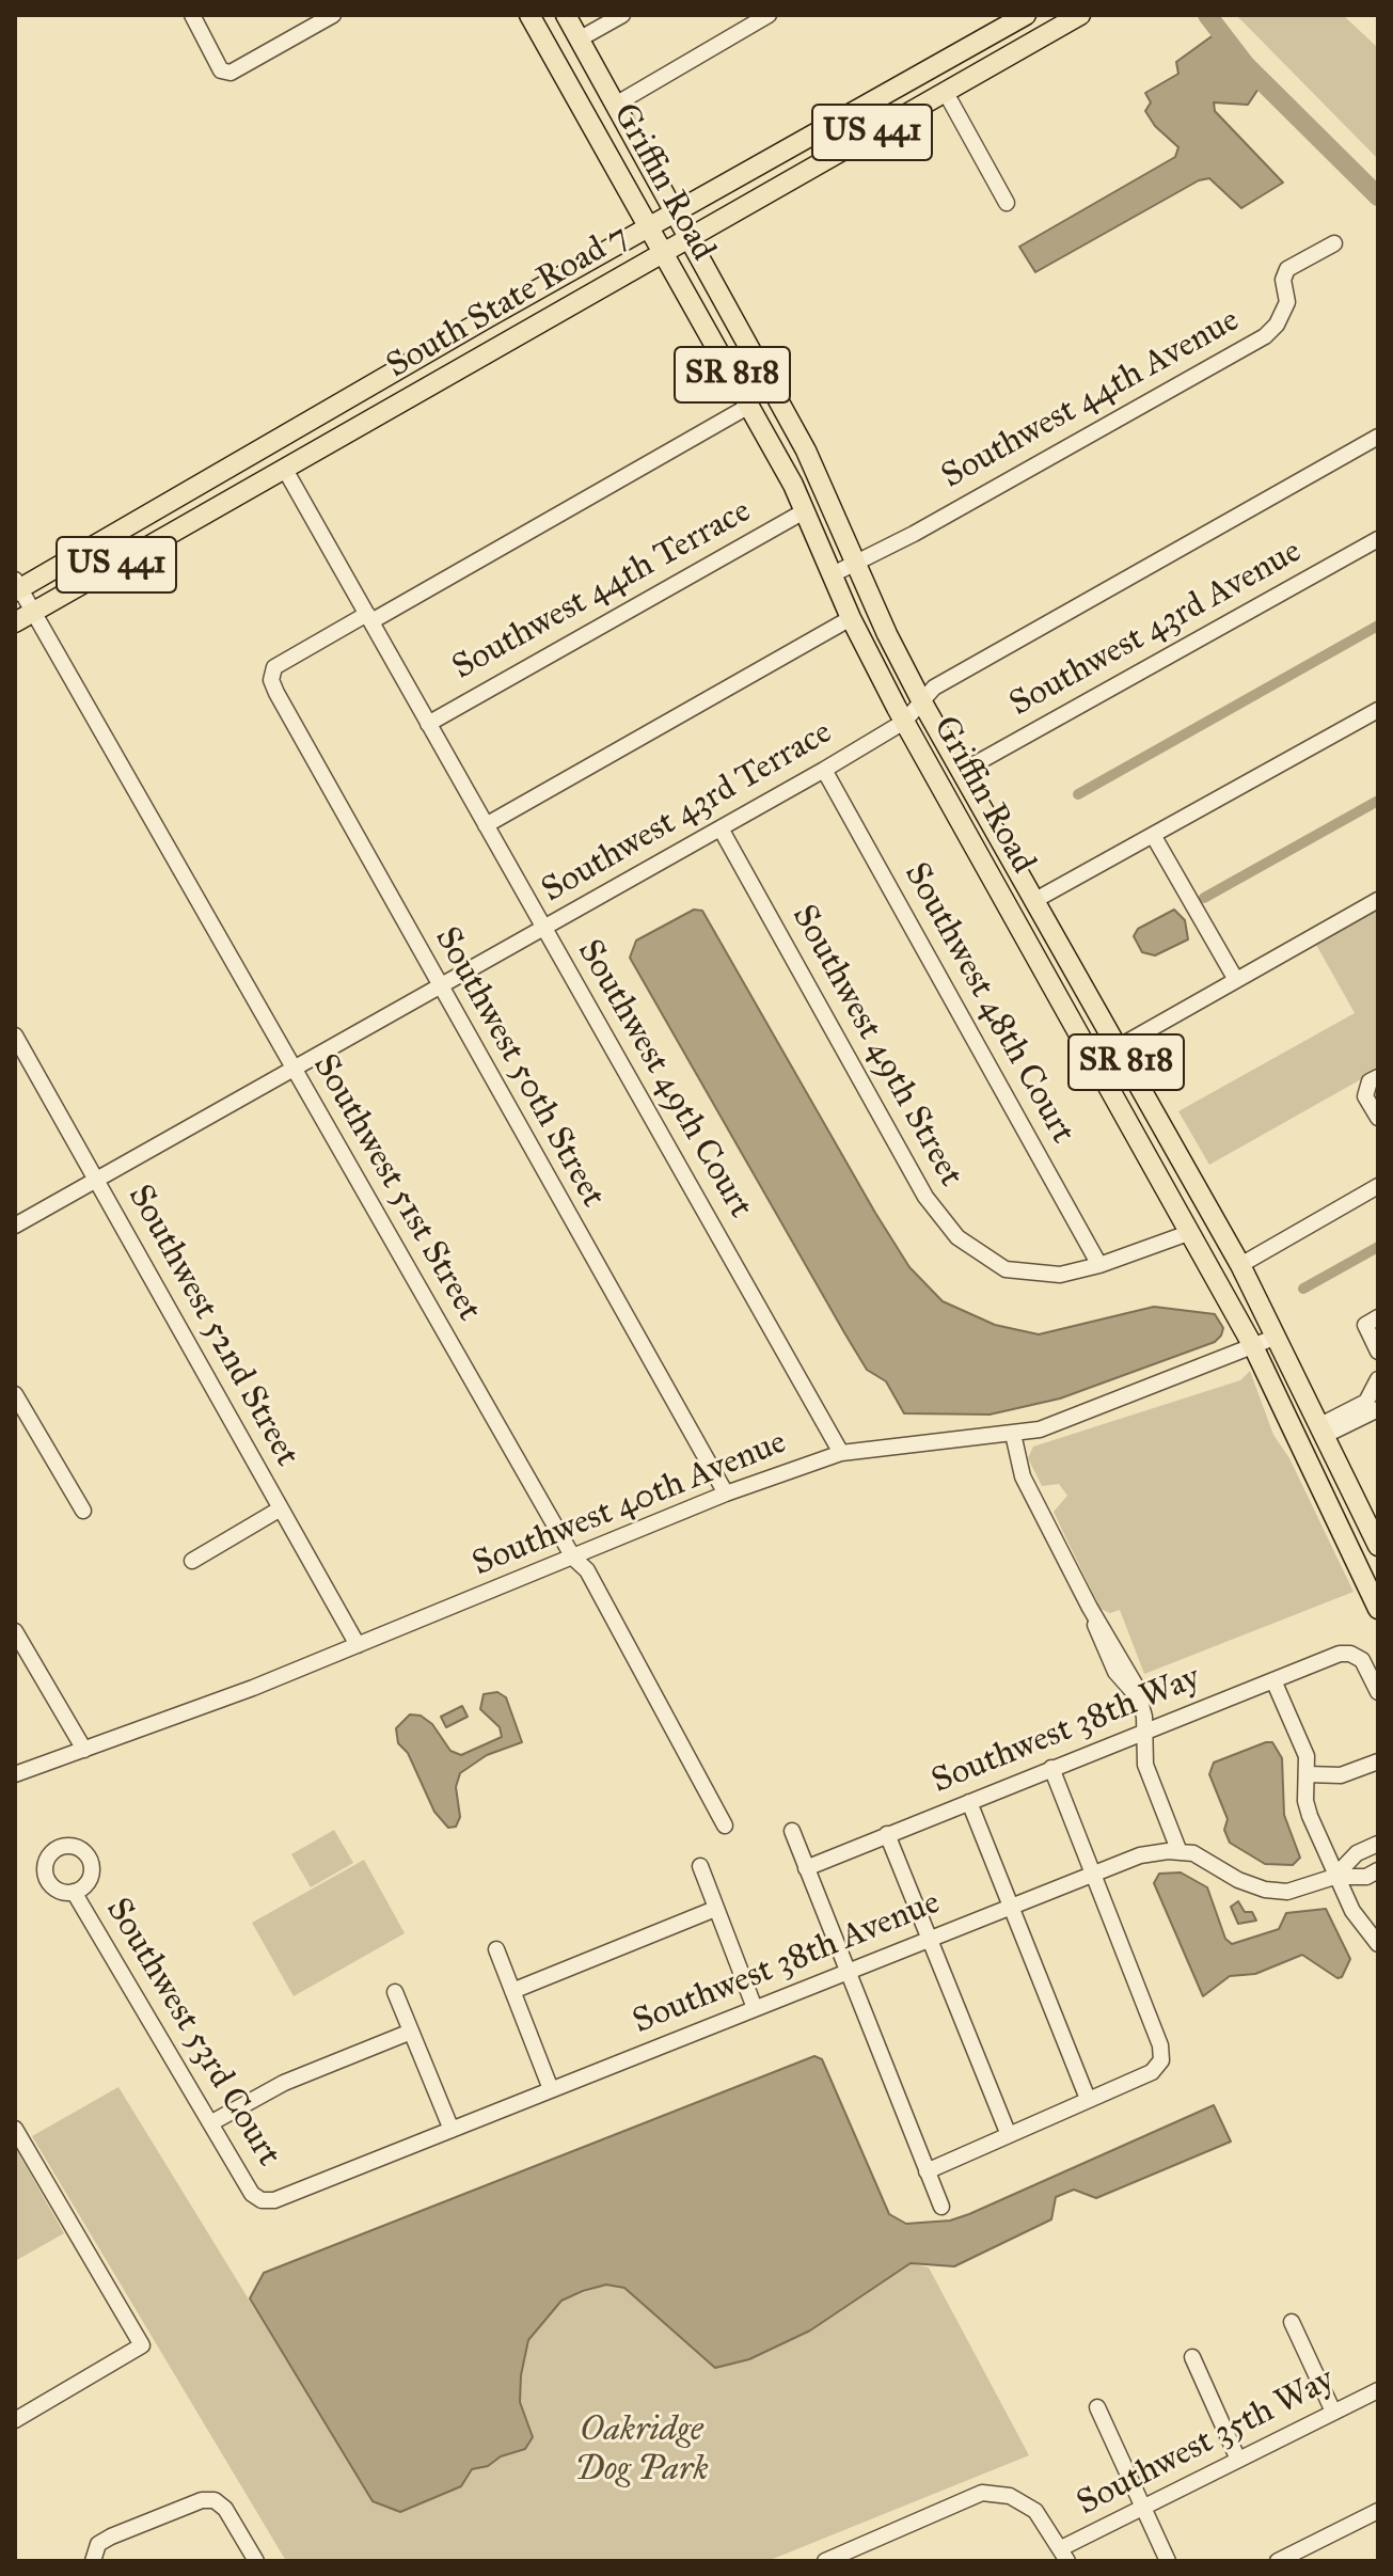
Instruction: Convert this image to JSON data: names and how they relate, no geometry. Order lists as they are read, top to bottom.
{
  "streets": {
    "main road": [
      "US 441",
      "Griffin Road",
      "South State Road 7",
      "SR 818"
    ],
    "street": [
      "Southwest 44th Avenue",
      "Southwest 44th Terrace",
      "Southwest 43rd Avenue",
      "Southwest 43rd Terrace",
      "Southwest 48th Court",
      "Southwest 49th Street",
      "Southwest 50th Street",
      "Southwest 49th Court",
      "Southwest 51st Street",
      "Southwest 52nd Street",
      "Southwest 40th Avenue",
      "Southwest 38th Way",
      "Southwest 38th Avenue",
      "Southwest 53rd Court",
      "Southwest 35th Way"
    ]
  },
  "crossings": [
    ["Griffin Road", "South State Road 7"],
    ["Griffin Road", "Southwest 44th Avenue"],
    ["Griffin Road", "Southwest 44th Terrace"],
    ["Griffin Road", "Southwest 43rd Avenue"],
    ["Griffin Road", "Southwest 43rd Terrace"],
    ["Griffin Road", "Southwest 40th Avenue"],
    ["South State Road 7", "Southwest 49th Court"],
    ["South State Road 7", "Southwest 51st Street"],
    ["Southwest 44th Terrace", "Southwest 49th Court"],
    ["Southwest 43rd Terrace", "Southwest 48th Court"],
    ["Southwest 43rd Terrace", "Southwest 49th Street"],
    ["Southwest 43rd Terrace", "Southwest 50th Street"],
    ["Southwest 43rd Terrace", "Southwest 49th Court"],
    ["Southwest 43rd Terrace", "Southwest 51st Street"],
    ["Southwest 43rd Terrace", "Southwest 52nd Street"],
    ["Southwest 48th Court", "Southwest 49th Street"],
    ["Southwest 50th Street", "Southwest 49th Court"],
    ["Southwest 50th Street", "Southwest 40th Avenue"],
    ["Southwest 49th Court", "Southwest 40th Avenue"],
    ["Southwest 51st Street", "Southwest 40th Avenue"],
    ["Southwest 52nd Street", "Southwest 40th Avenue"],
    ["Southwest 38th Avenue", "Southwest 53rd Court"]
  ],
  "parks": ["Oakridge Dog Park"]
}
